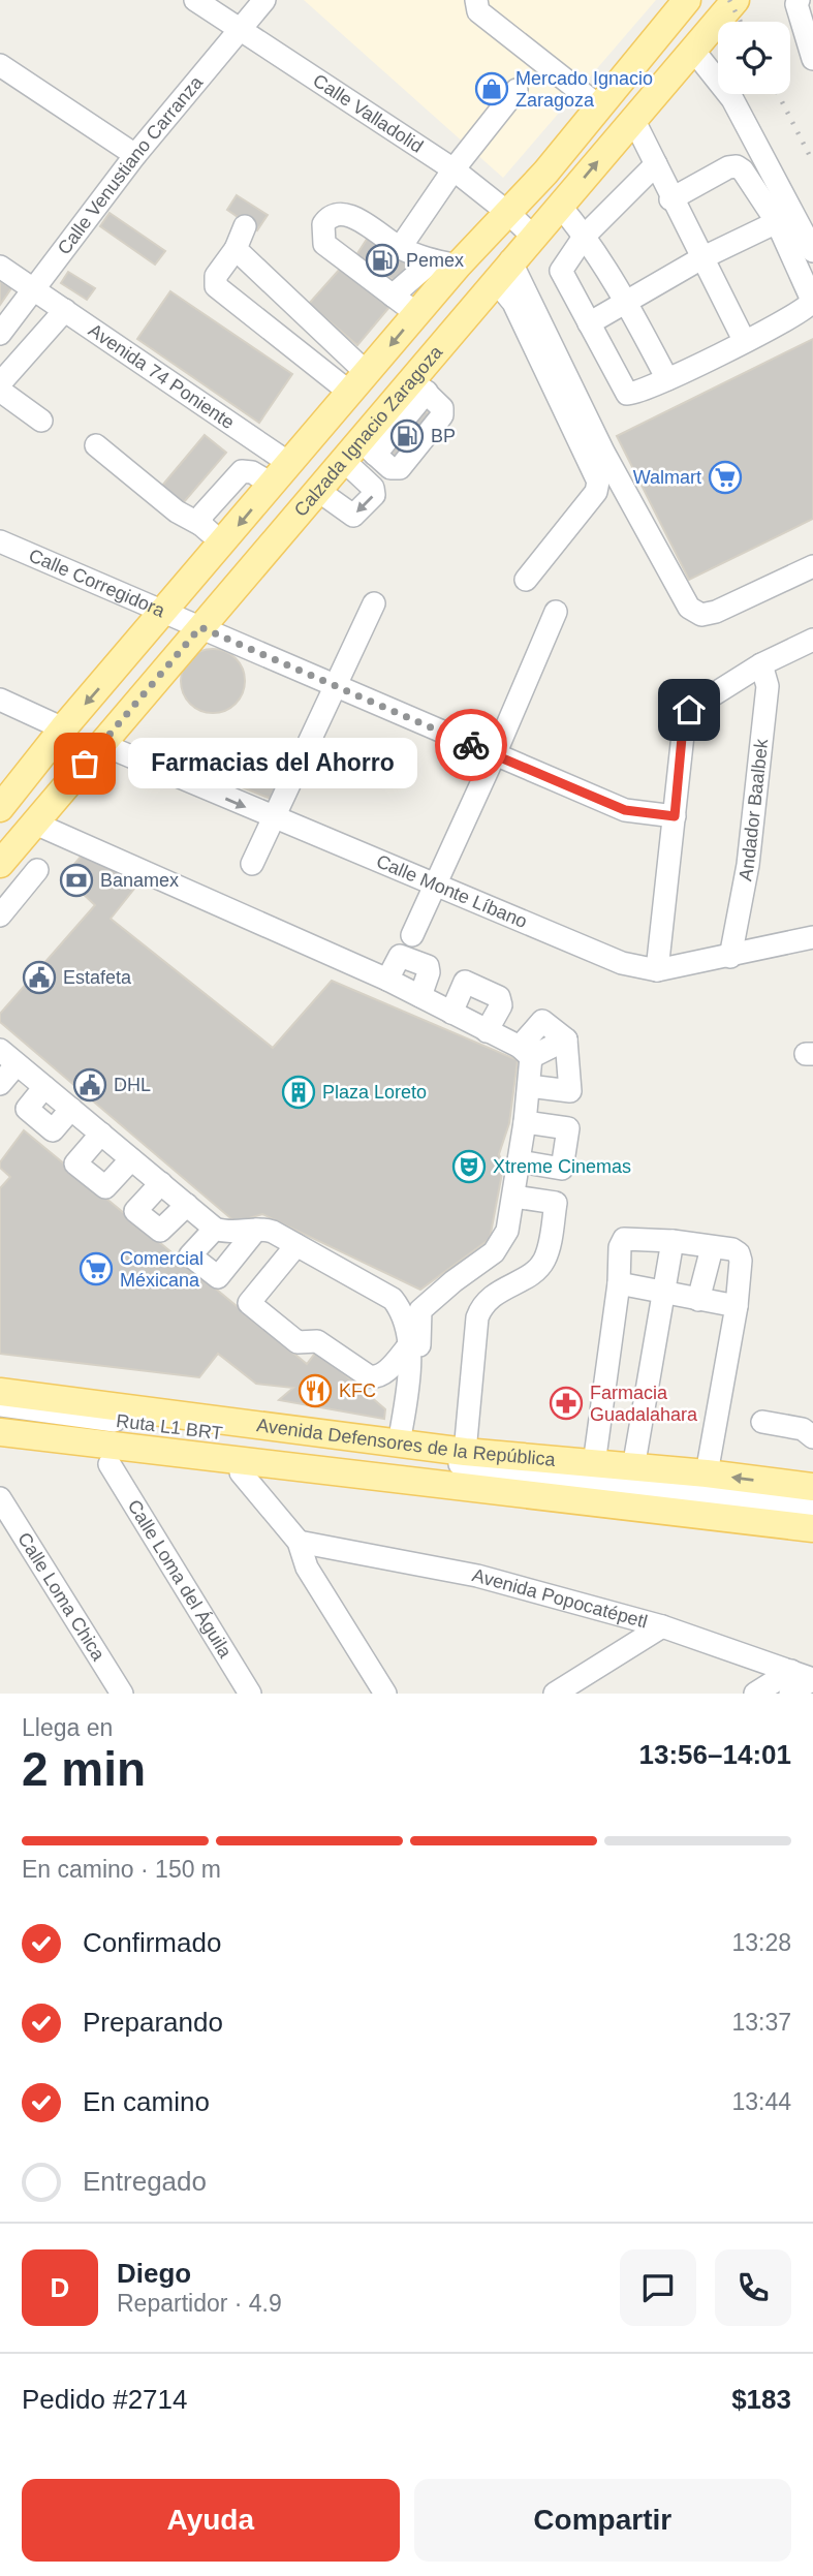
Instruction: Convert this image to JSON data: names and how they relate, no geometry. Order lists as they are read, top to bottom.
{
  "streets": {
    "main road": ["Calzada Ignacio Zaragoza", "Avenida Defensores de la República"],
    "street": [
      "Calle Valladolid",
      "Calle Venustiano Carranza",
      "Avenida 74 Poniente",
      "Calle Corregidora",
      "Andador Baalbek",
      "Calle Monte Líbano",
      "Ruta L1 BRT",
      "Calle Loma del Águila",
      "Calle Loma Chica",
      "Avenida Popocatépetl"
    ]
  },
  "crossings": [
    ["Calle Valladolid", "Calle Venustiano Carranza"],
    ["Calle Valladolid", "Calzada Ignacio Zaragoza"],
    ["Calle Venustiano Carranza", "Avenida 74 Poniente"],
    ["Avenida 74 Poniente", "Calzada Ignacio Zaragoza"],
    ["Calzada Ignacio Zaragoza", "Calle Corregidora"],
    ["Calzada Ignacio Zaragoza", "Calle Monte Líbano"],
    ["Andador Baalbek", "Calle Monte Líbano"],
    ["Ruta L1 BRT", "Avenida Defensores de la República"]
  ],
  "places": {
    "shop": ["Mercado Ignacio Zaragoza"],
    "fuel station": ["Pemex", "BP"],
    "supermarket": ["Walmart", "Comercial Méxicana"],
    "other": ["Farmacias del Ahorro"],
    "bank": ["Banamex"],
    "public building": ["Estafeta", "DHL"],
    "building": ["Plaza Loreto"],
    "theatre": ["Xtreme Cinemas"],
    "restaurant": ["KFC"],
    "pharmacy": ["Farmacia Guadalahara"]
  },
  "page": {
    "bubble": "Farmacias del Ahorro",
    "heading": ["2 min", "Llega en", "13:56–14:01"],
    "panel": [
      "Diego",
      "Repartidor · 4.9",
      "Pedido #2714",
      "$183"
    ],
    "bar": "En camino · 150 m",
    "list": [
      ["Confirmado", "13:28"],
      ["Preparando", "13:37"],
      ["En camino", "13:44"],
      "Entregado"
    ],
    "round": "D",
    "buttons": ["Ayuda", "Compartir"]
  }
}
